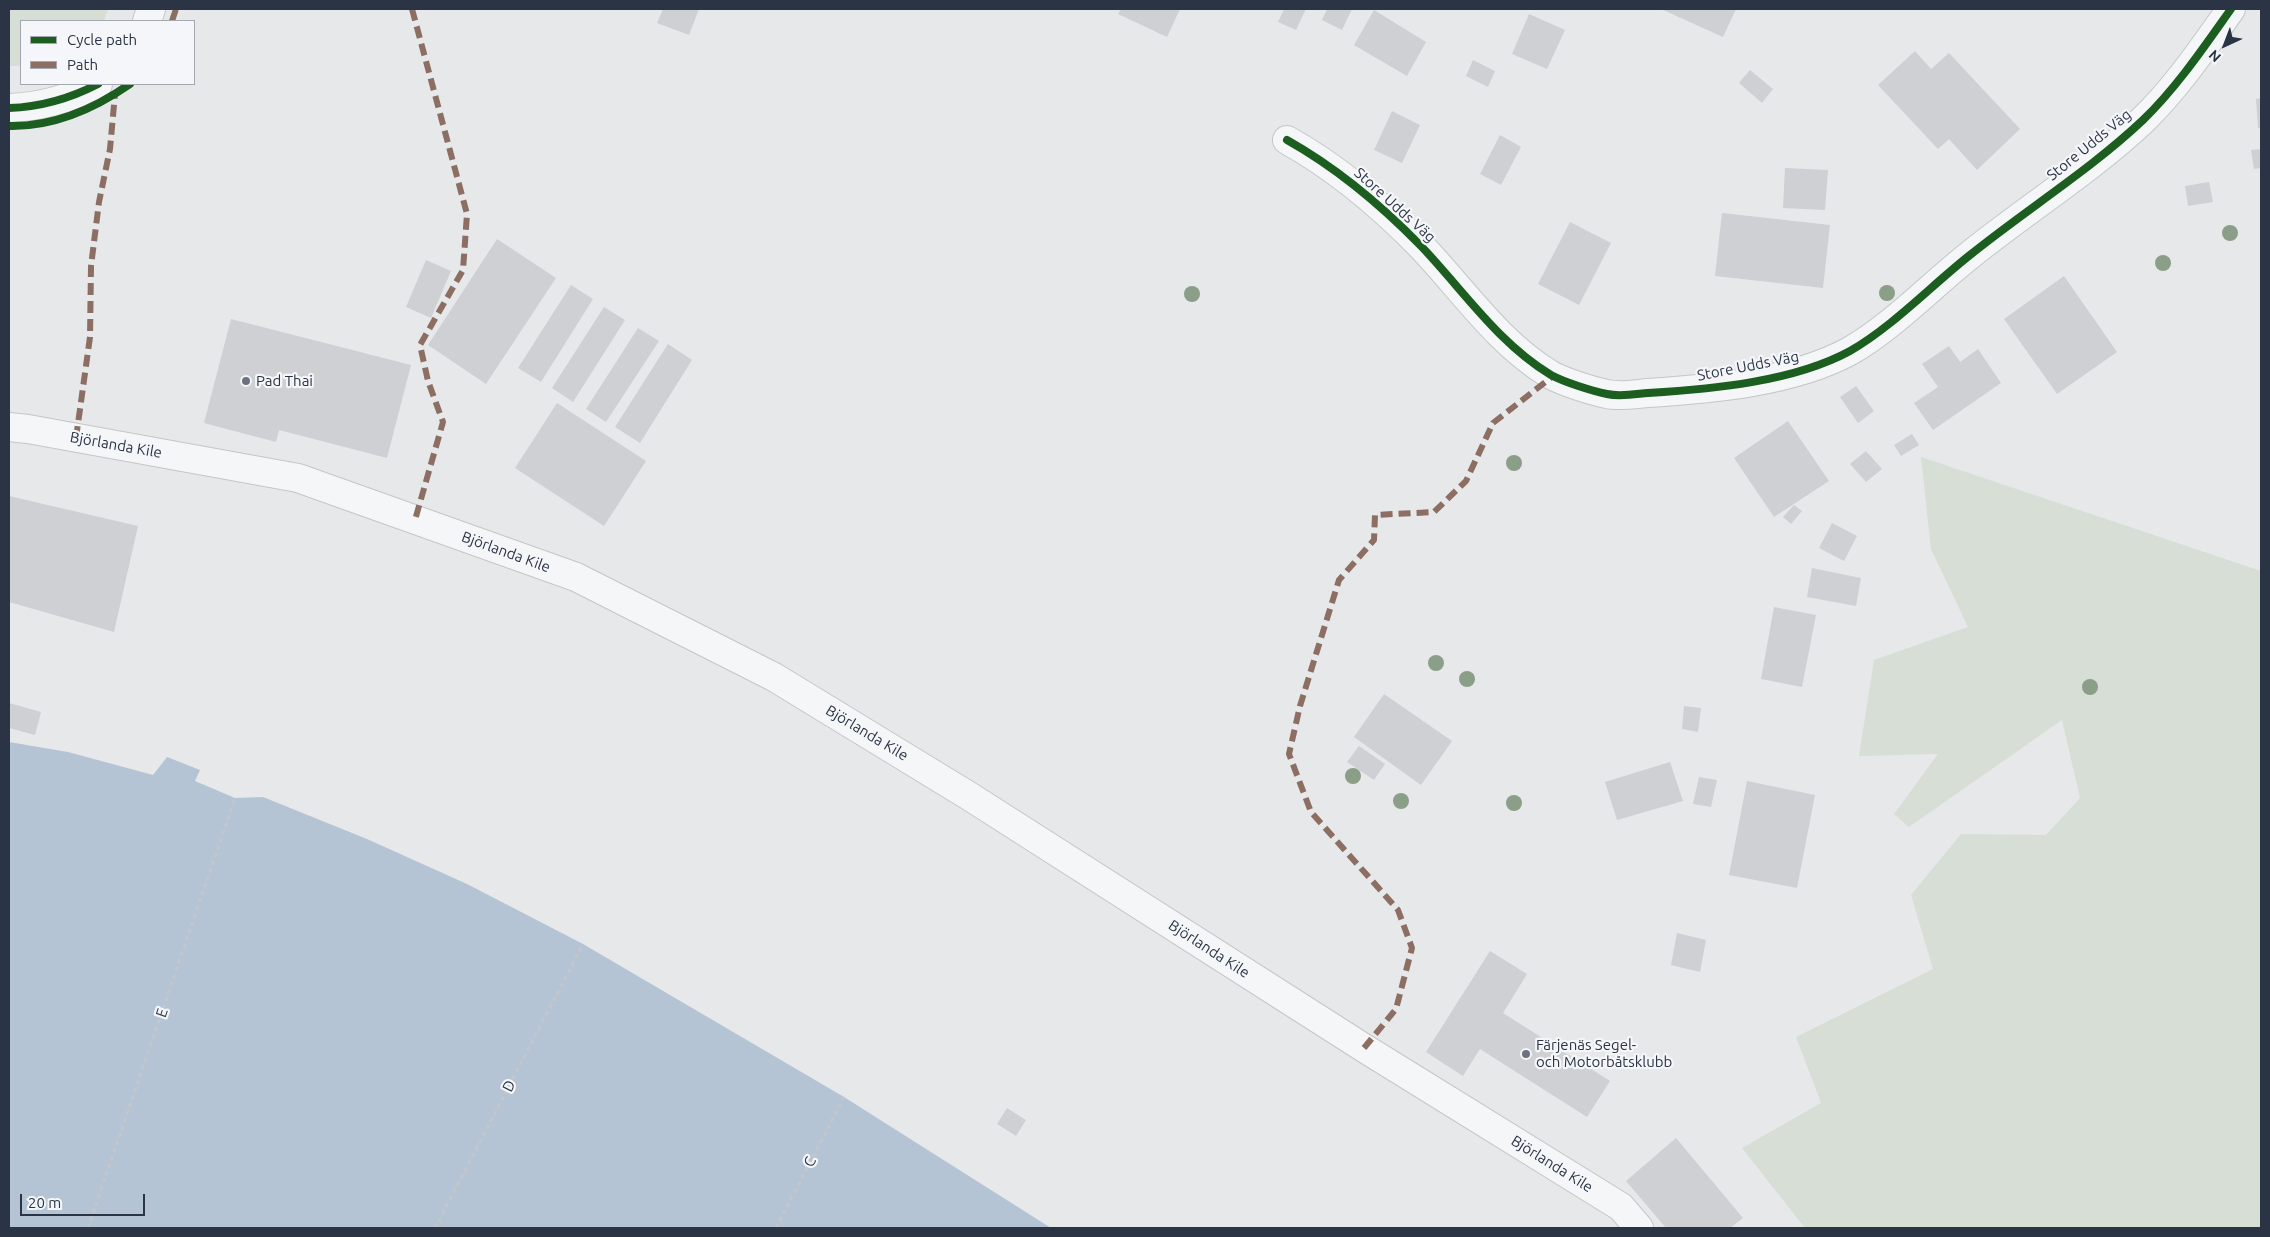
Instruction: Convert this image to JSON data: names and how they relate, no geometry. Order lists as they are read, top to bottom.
{
  "streets": {
    "street": ["Store Udds Väg", "Björlanda Kile"],
    "path": ["E", "D", "C"]
  },
  "places": ["Pad Thai", "Färjenäs Segel- och Motorbåtsklubb"],
  "legend": ["Cycle path", "Path"],
  "scale_bar": "20 m",
  "north": "bottom left"
}
